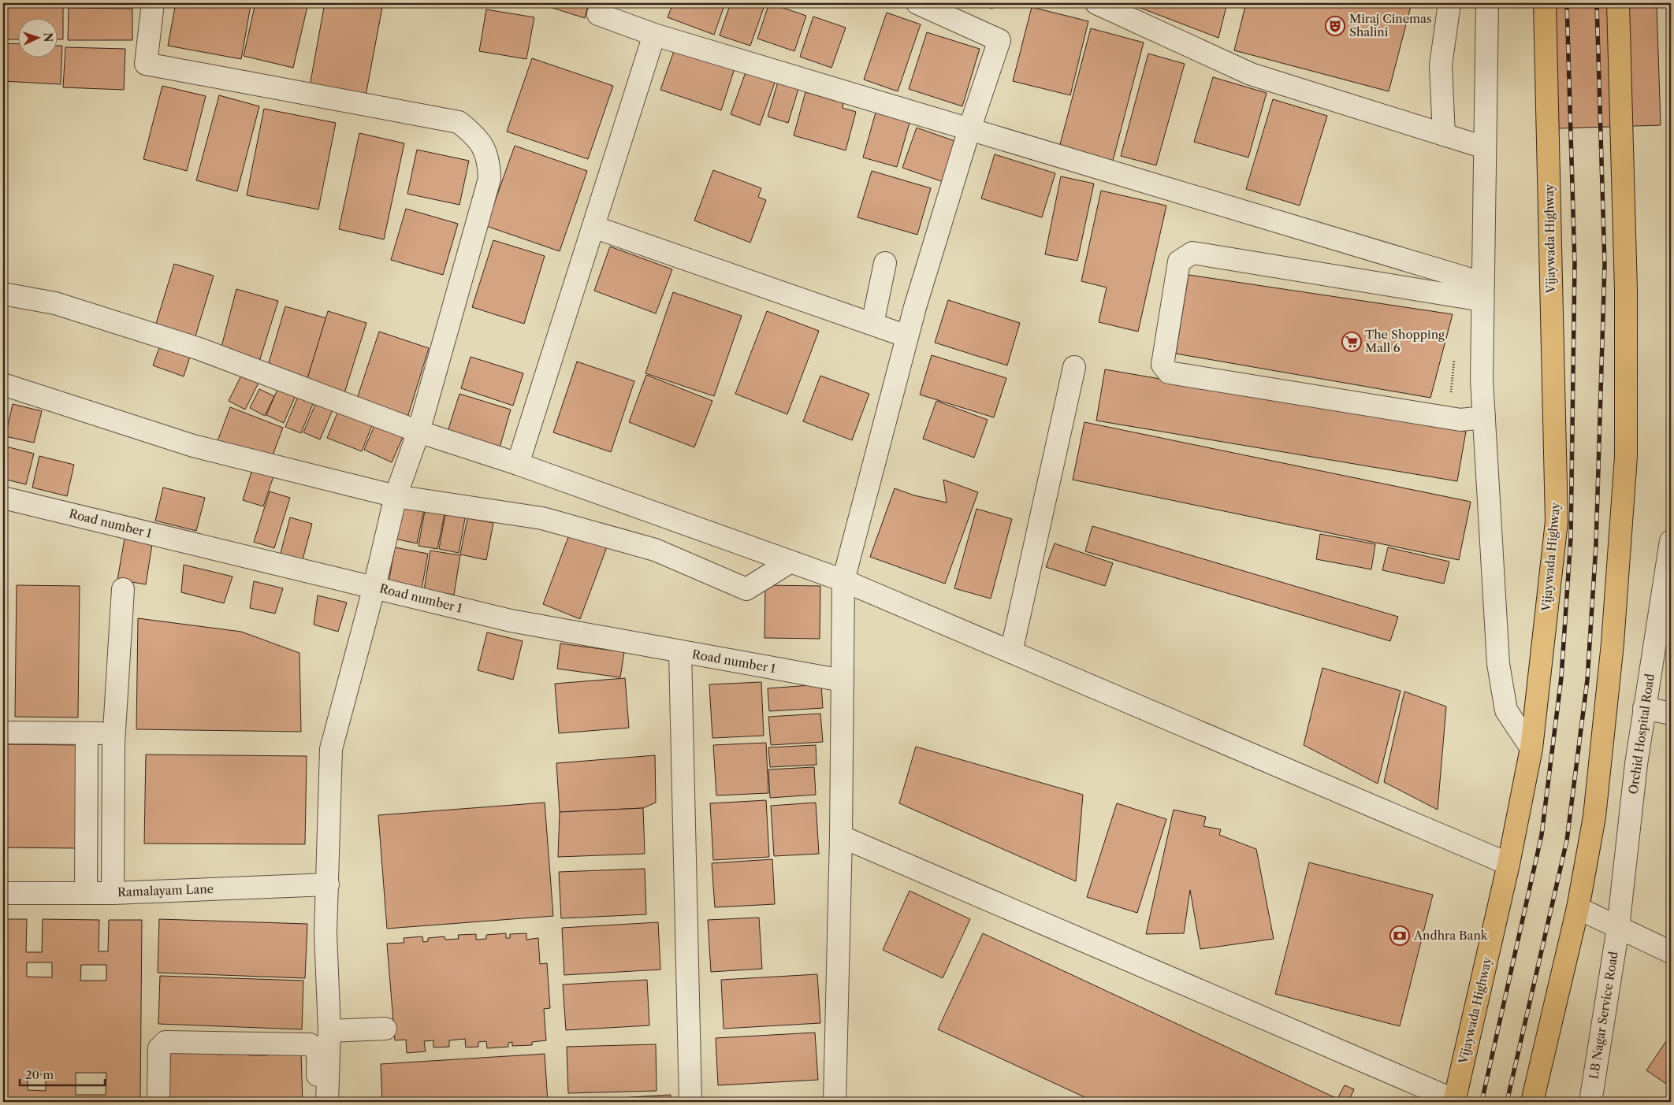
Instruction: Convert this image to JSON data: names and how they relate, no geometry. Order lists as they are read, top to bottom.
{
  "streets": {
    "highway": ["Vijaywada Highway"],
    "street": [
      "Road number 1",
      "Orchid Hospital Road",
      "Ramalayam Lane",
      "LB Nagar Service Road"
    ]
  },
  "crossings": [
    ["Orchid Hospital Road", "LB Nagar Service Road"]
  ],
  "places": {
    "theatre": ["Miraj Cinemas Shalini"],
    "supermarket": ["The Shopping Mall 6"],
    "bank": ["Andhra Bank"]
  },
  "scale_bar": "20 m",
  "north": "right"
}
